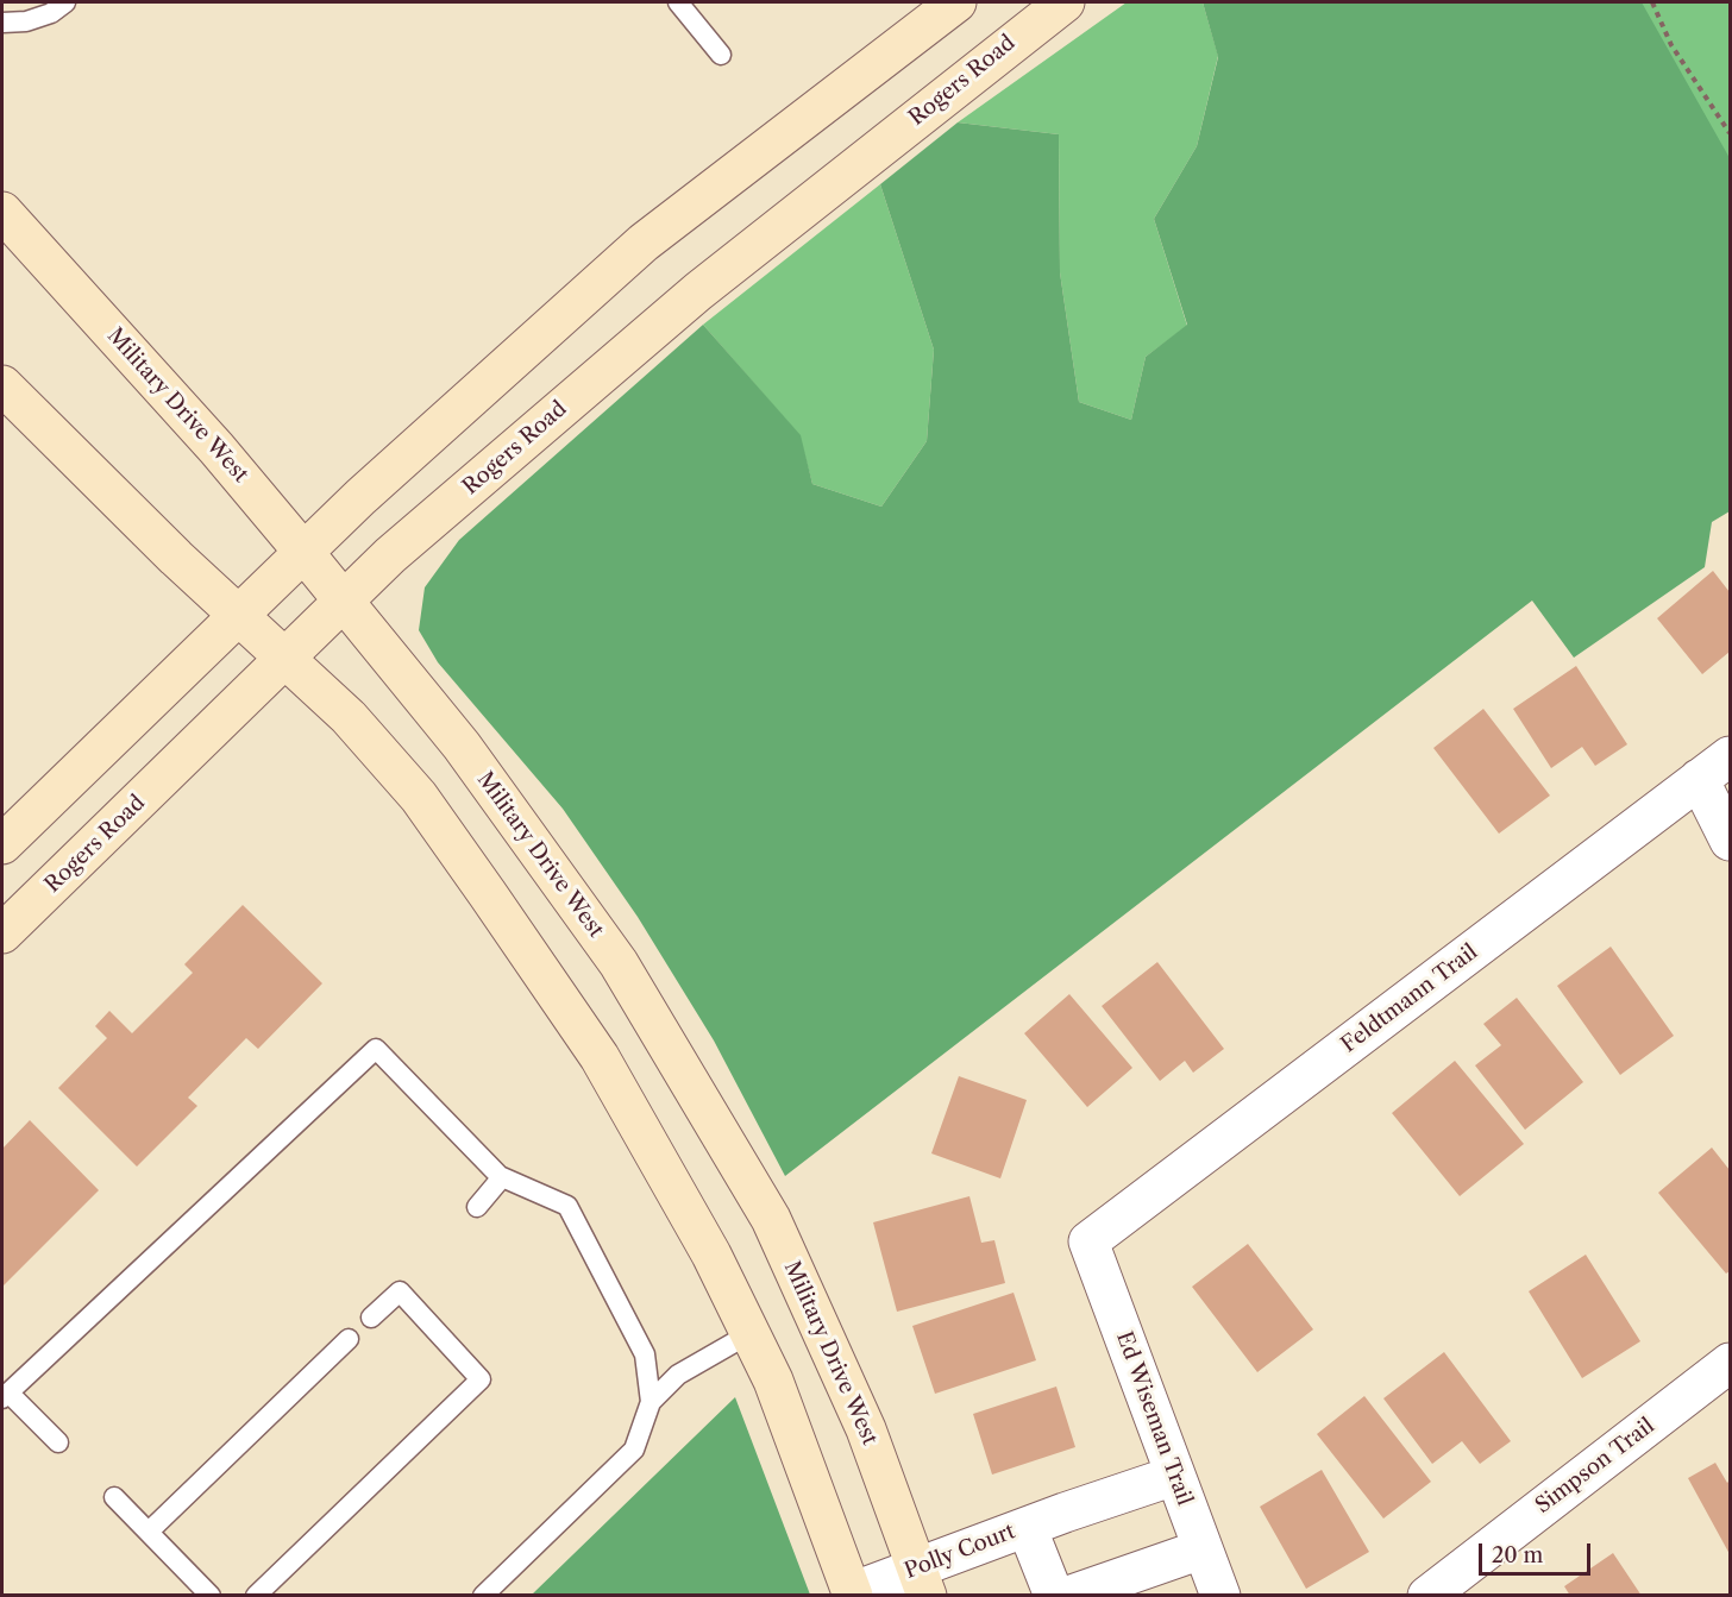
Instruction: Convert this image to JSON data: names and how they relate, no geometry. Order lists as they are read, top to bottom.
{
  "streets": {
    "main road": ["Rogers Road", "Military Drive West"],
    "street": [
      "Feldtmann Trail",
      "Ed Wiseman Trail",
      "Simpson Trail",
      "Polly Court"
    ]
  },
  "crossings": [
    ["Rogers Road", "Military Drive West"],
    ["Military Drive West", "Polly Court"],
    ["Feldtmann Trail", "Ed Wiseman Trail"],
    ["Ed Wiseman Trail", "Polly Court"]
  ],
  "scale_bar": "20 m"
}
